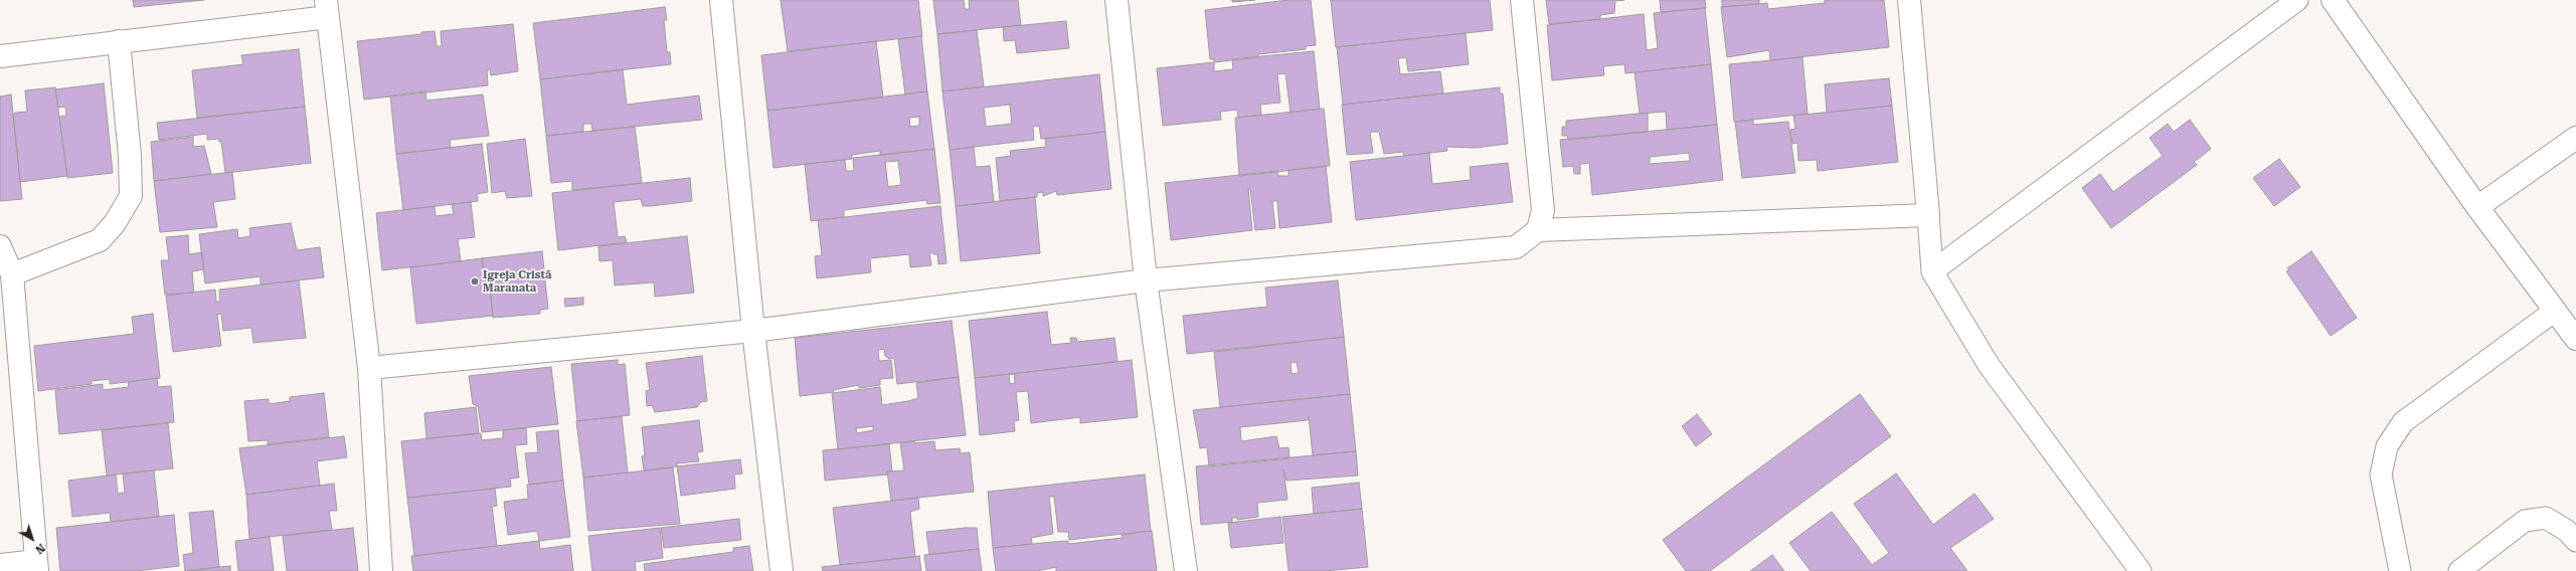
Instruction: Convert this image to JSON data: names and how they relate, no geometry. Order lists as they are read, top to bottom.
{
  "places": ["Igreja Cristã Maranata"],
  "north": "bottom right"
}
